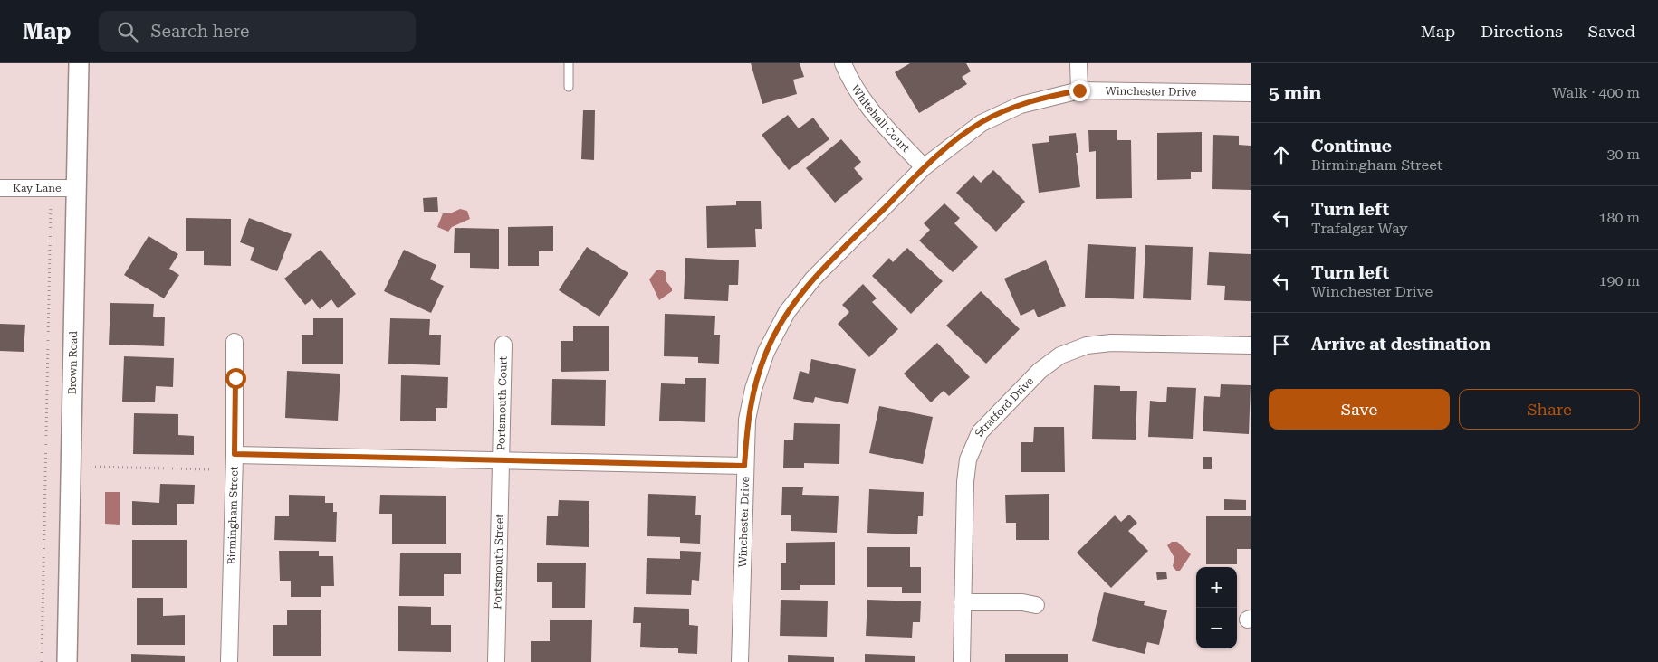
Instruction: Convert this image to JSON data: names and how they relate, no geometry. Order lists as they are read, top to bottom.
{
  "streets": {
    "street": [
      "Winchester Drive",
      "Whitehall Court",
      "Kay Lane",
      "Brown Road",
      "Portsmouth Court",
      "Stratford Drive",
      "Birmingham Street",
      "Portsmouth Street"
    ]
  },
  "crossings": [
    ["Winchester Drive", "Whitehall Court"],
    ["Kay Lane", "Brown Road"],
    ["Portsmouth Court", "Portsmouth Street"]
  ],
  "page": {
    "header": "Map",
    "search": "Search here",
    "nav": ["Map", "Directions", "Saved"],
    "heading": ["5 min", "Walk · 400 m"],
    "list": [
      ["Continue", "Birmingham Street", "30 m"],
      ["Turn left", "Trafalgar Way", "180 m"],
      ["Turn left", "Winchester Drive", "190 m"],
      "Arrive at destination"
    ],
    "buttons": ["Save", "Share"],
    "map_buttons": ["+", "−"]
  }
}
